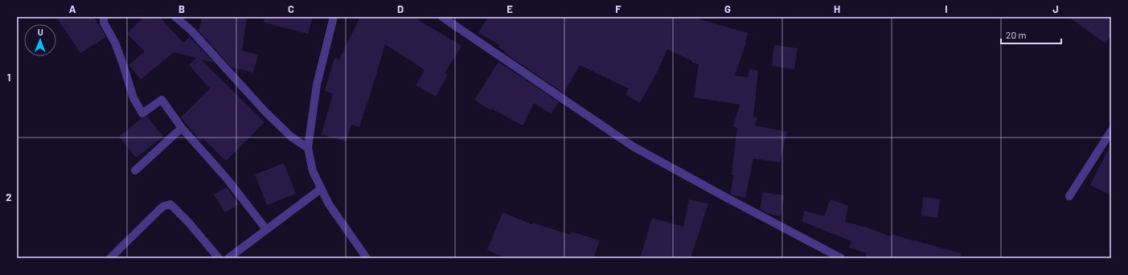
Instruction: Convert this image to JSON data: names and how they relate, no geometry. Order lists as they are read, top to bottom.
{
  "scale_bar": "20 m",
  "north": "top",
  "grid": {
    "columns": [
      "A",
      "B",
      "C",
      "D",
      "E",
      "F",
      "G",
      "H",
      "I",
      "J"
    ],
    "rows": ["1", "2"]
  }
}
